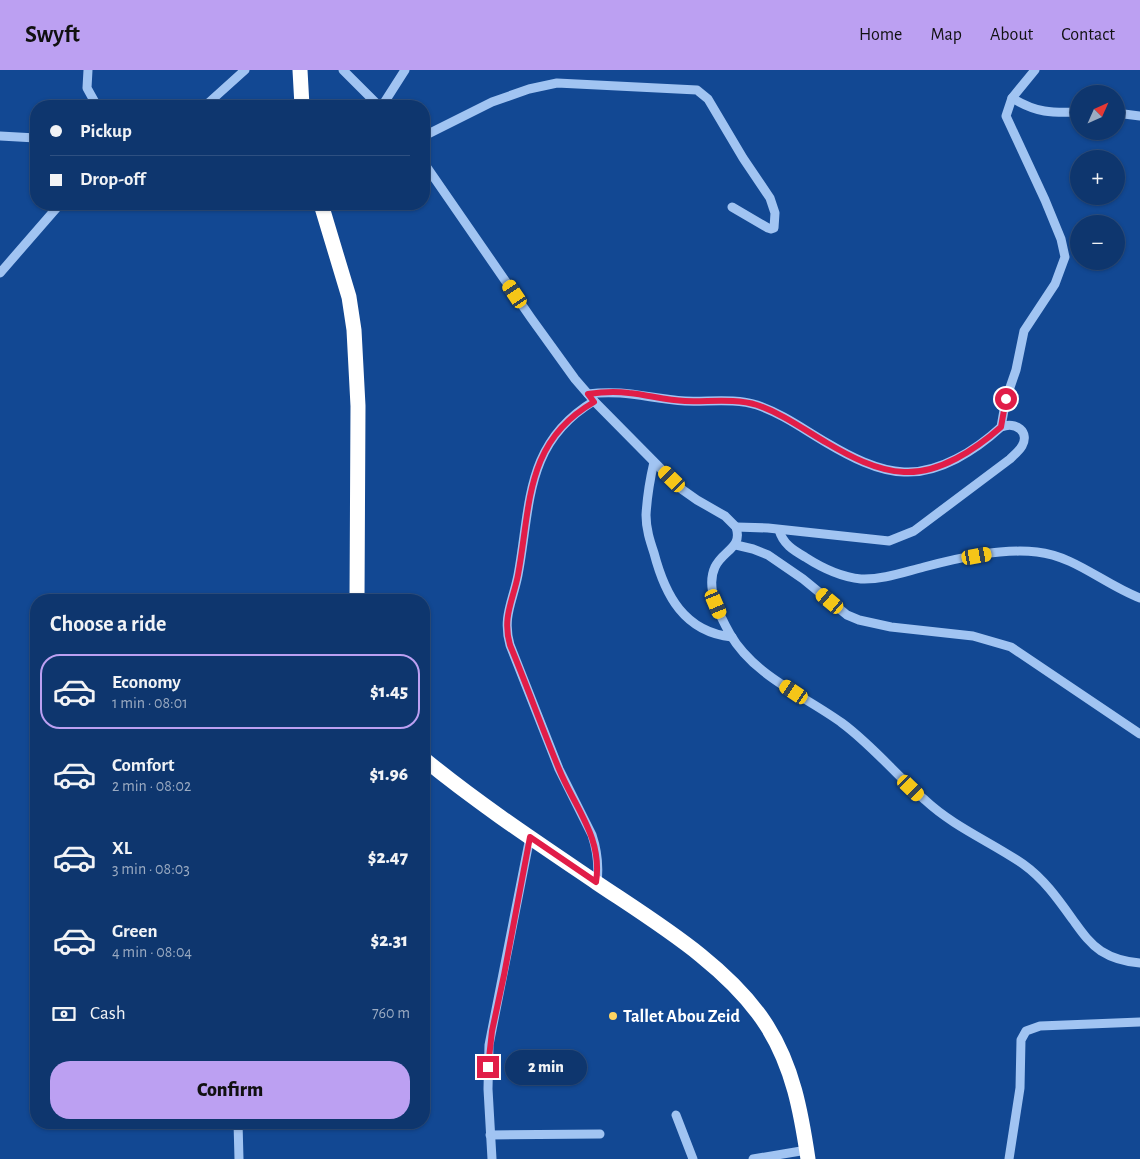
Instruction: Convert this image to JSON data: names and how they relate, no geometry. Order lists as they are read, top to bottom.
{
  "places": ["Tallet Abou Zeid"],
  "north": "top right",
  "page": {
    "header": "Swyft",
    "nav": [
      "Home",
      "Map",
      "About",
      "Contact"
    ],
    "map_buttons": ["+", "−"],
    "banner": ["Pickup", "Drop-off"],
    "heading": "Choose a ride",
    "list": [
      {
        "name": "Economy",
        "note": "1 min · 08:01",
        "value": "$1.45"
      },
      {
        "name": "Comfort",
        "note": "2 min · 08:02",
        "value": "$1.96"
      },
      {
        "name": "XL",
        "note": "3 min · 08:03",
        "value": "$2.47"
      },
      {
        "name": "Green",
        "note": "4 min · 08:04",
        "value": "$2.31"
      }
    ],
    "pay": ["Cash", "760 m"],
    "bubble": "2 min",
    "buttons": "Confirm"
  }
}
